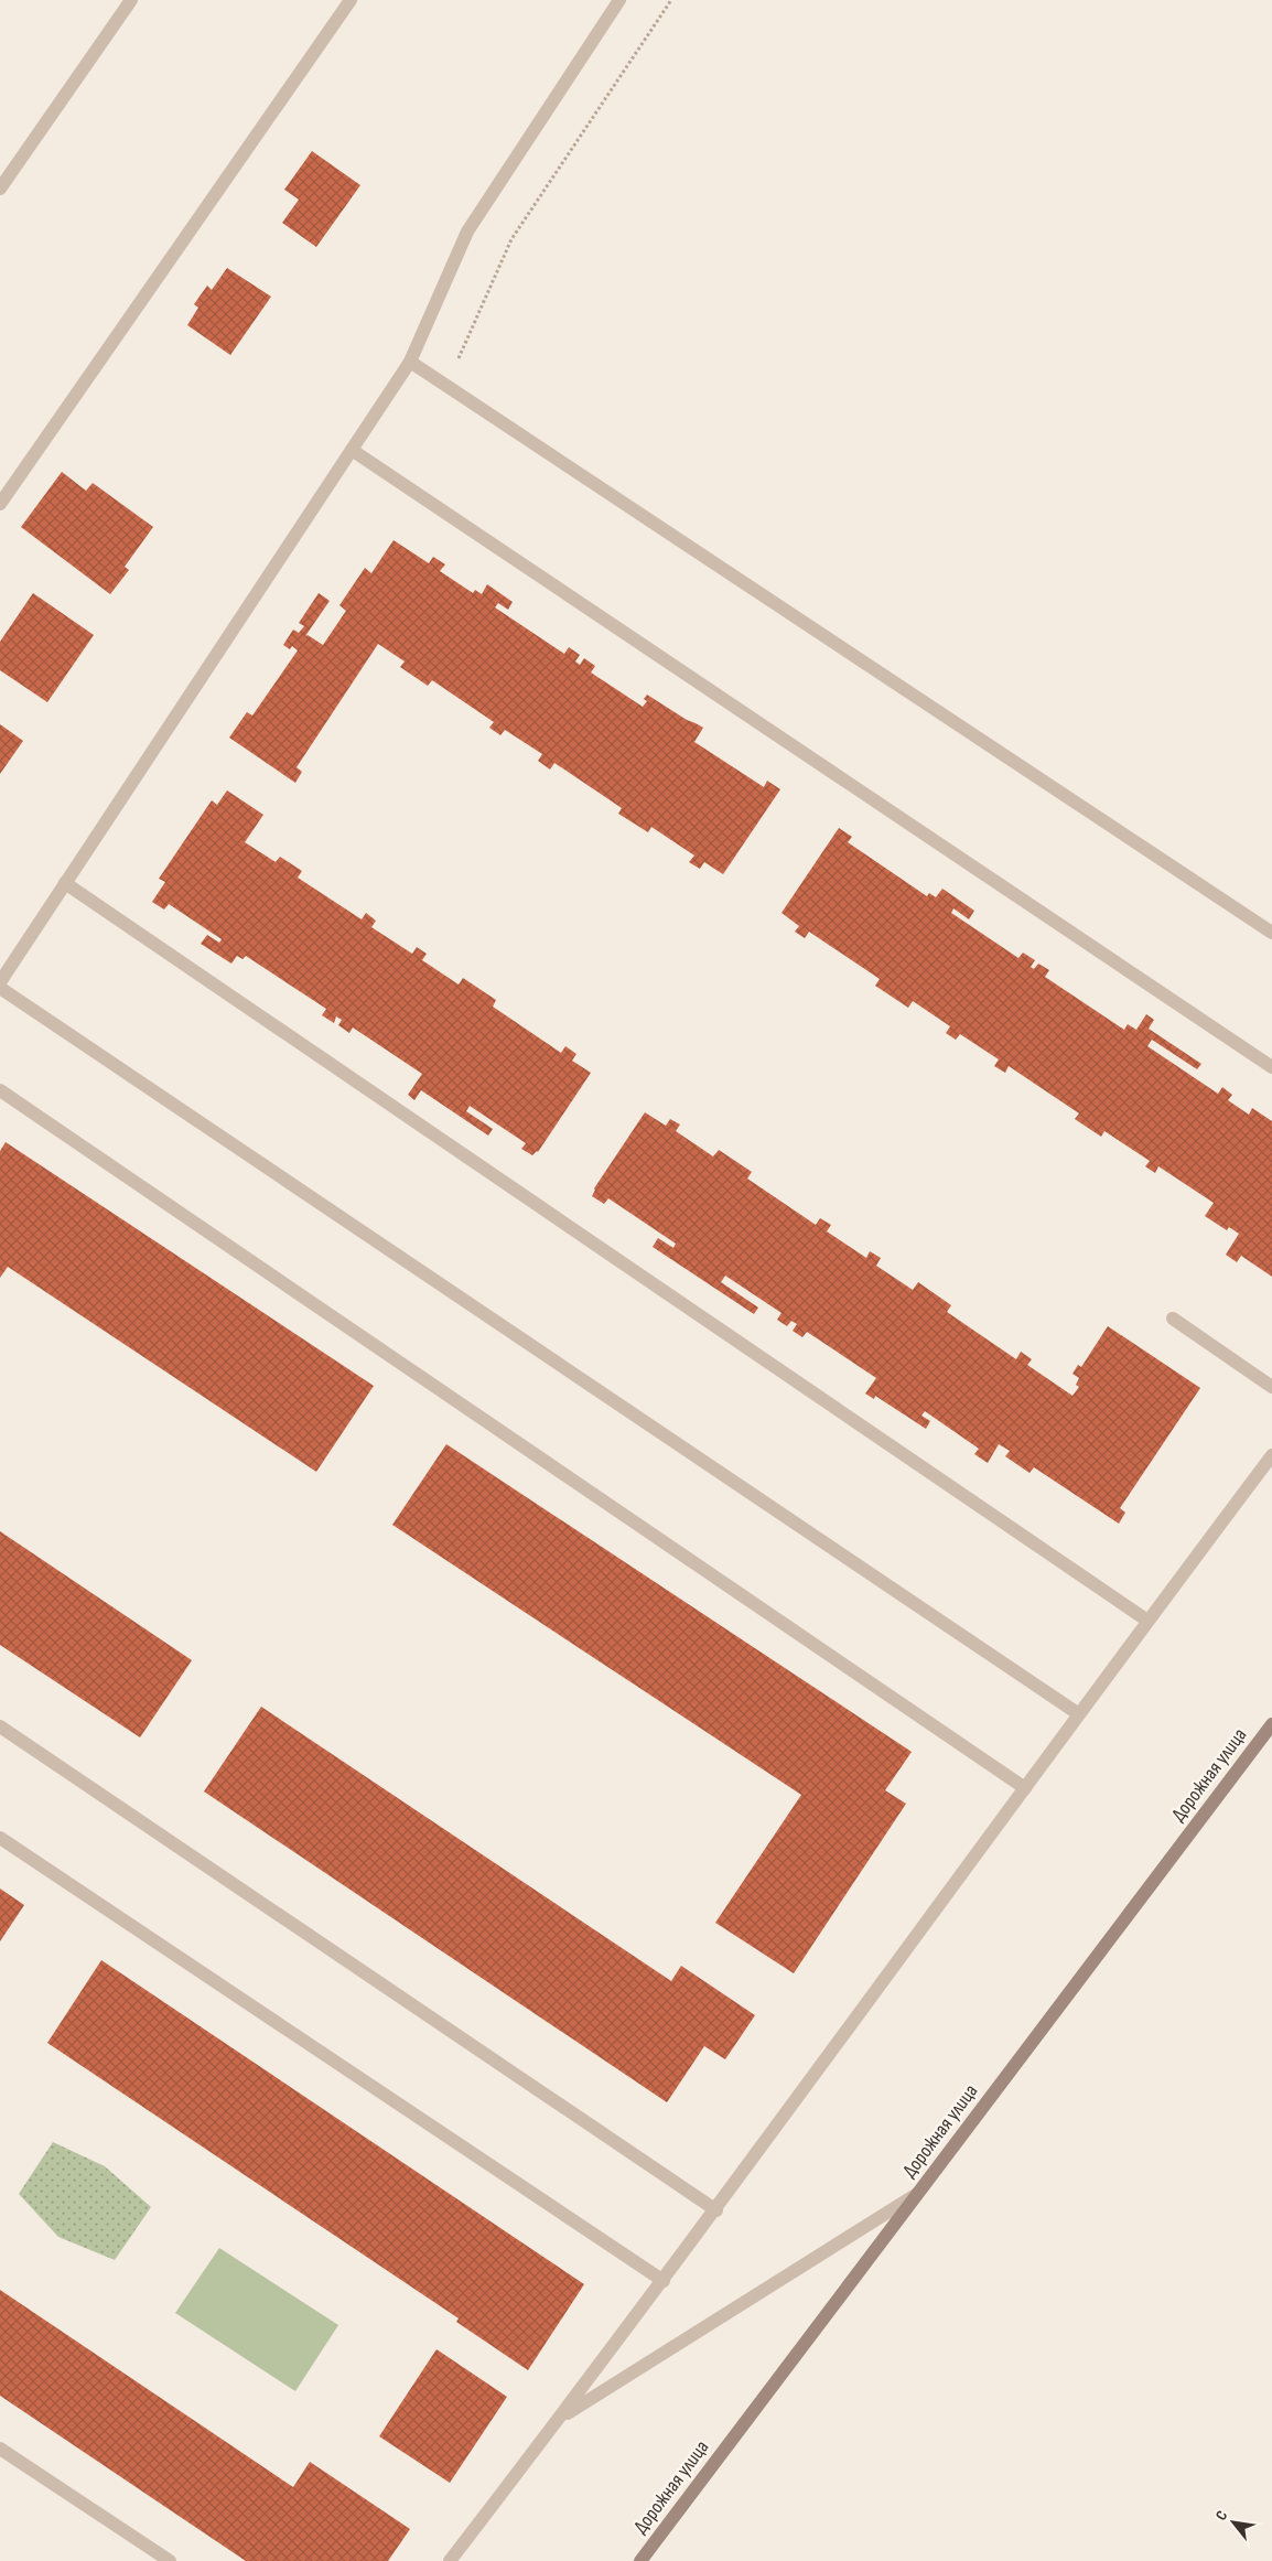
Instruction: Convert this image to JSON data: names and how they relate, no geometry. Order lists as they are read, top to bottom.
{
  "streets": {
    "main road": ["Дорожная улица"]
  },
  "north": "top left"
}
